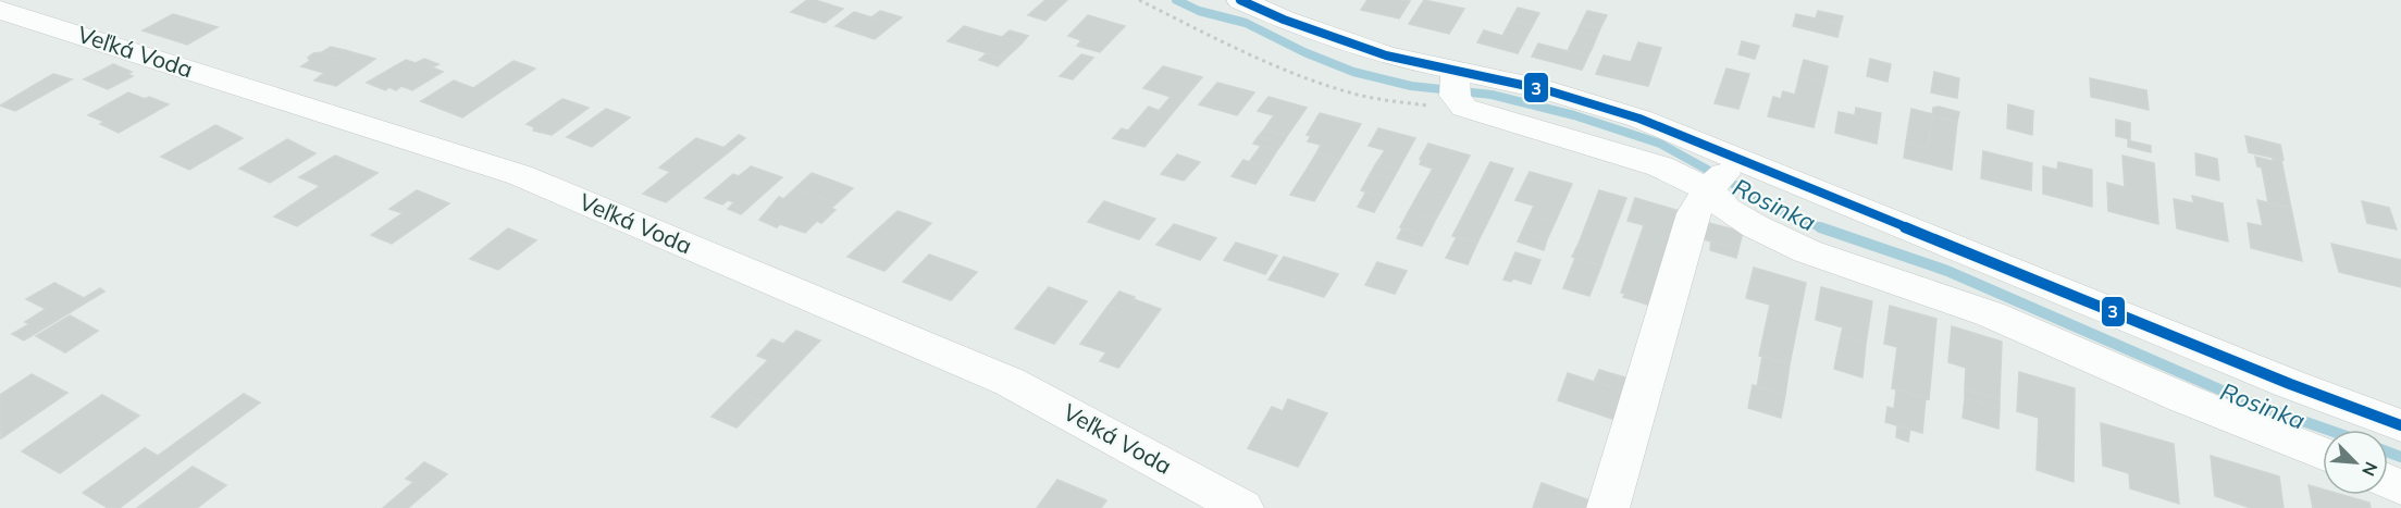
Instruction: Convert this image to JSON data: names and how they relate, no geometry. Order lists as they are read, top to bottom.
{
  "streets": {
    "street": ["Veľká Voda"]
  },
  "water": ["Rosinka"],
  "lines": ["transit line 3"],
  "north": "bottom right"
}
